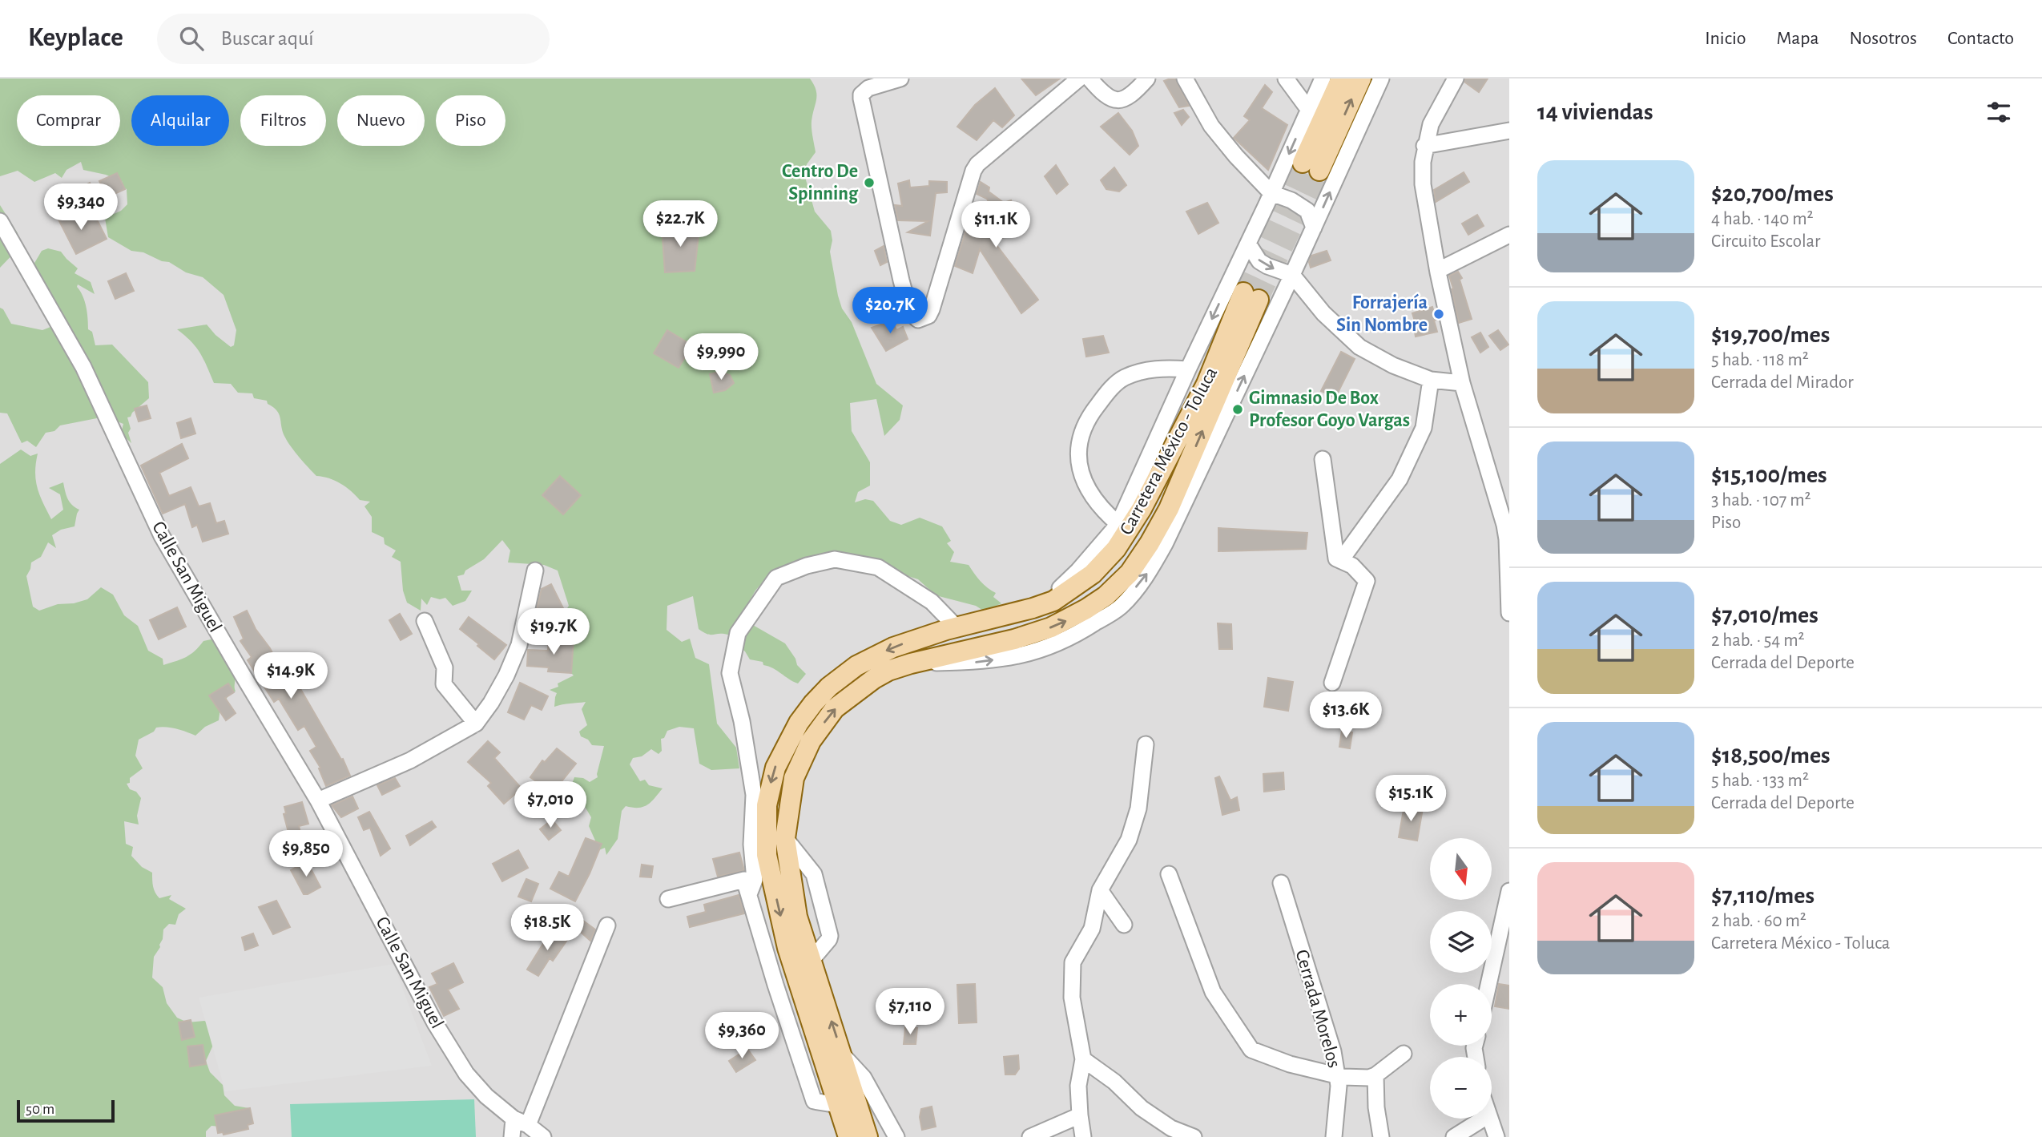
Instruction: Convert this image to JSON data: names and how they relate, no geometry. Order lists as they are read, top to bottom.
{
  "streets": {
    "main road": ["Carretera México - Toluca"],
    "street": ["Calle San Miguel", "Cerrada Morelos"]
  },
  "places": ["Centro De Spinning", "Forrajería Sin Nombre", "Gimnasio De Box Profesor Goyo Vargas"],
  "scale_bar": "50 m",
  "north": "bottom",
  "page": {
    "header": "Keyplace",
    "search": "Buscar aquí",
    "nav": [
      "Inicio",
      "Mapa",
      "Nosotros",
      "Contacto"
    ],
    "heading": "14 viviendas",
    "chip": [
      "Comprar",
      "Alquilar",
      "Filtros",
      "Nuevo",
      "Piso"
    ],
    "list": [
      {
        "name": "$20,700/mes",
        "note": "4 hab. · 140 m² · Circuito Escolar"
      },
      {
        "name": "$19,700/mes",
        "note": "5 hab. · 118 m² · Cerrada del Mirador"
      },
      {
        "name": "$15,100/mes",
        "note": "3 hab. · 107 m² · Piso"
      },
      {
        "name": "$7,010/mes",
        "note": "2 hab. · 54 m² · Cerrada del Deporte"
      },
      {
        "name": "$18,500/mes",
        "note": "5 hab. · 133 m² · Cerrada del Deporte"
      },
      {
        "name": "$7,110/mes",
        "note": "2 hab. · 60 m² · Carretera México - Toluca"
      }
    ],
    "price": [
      "$9,340",
      "$22.7K",
      "$11.1K",
      "$20.7K",
      "$9,990",
      "$19.7K",
      "$14.9K",
      "$13.6K",
      "$15.1K",
      "$7,010",
      "$9,850",
      "$18.5K",
      "$7,110",
      "$9,360"
    ],
    "map_buttons": ["+", "−"],
    "scale": "50 m"
  }
}
